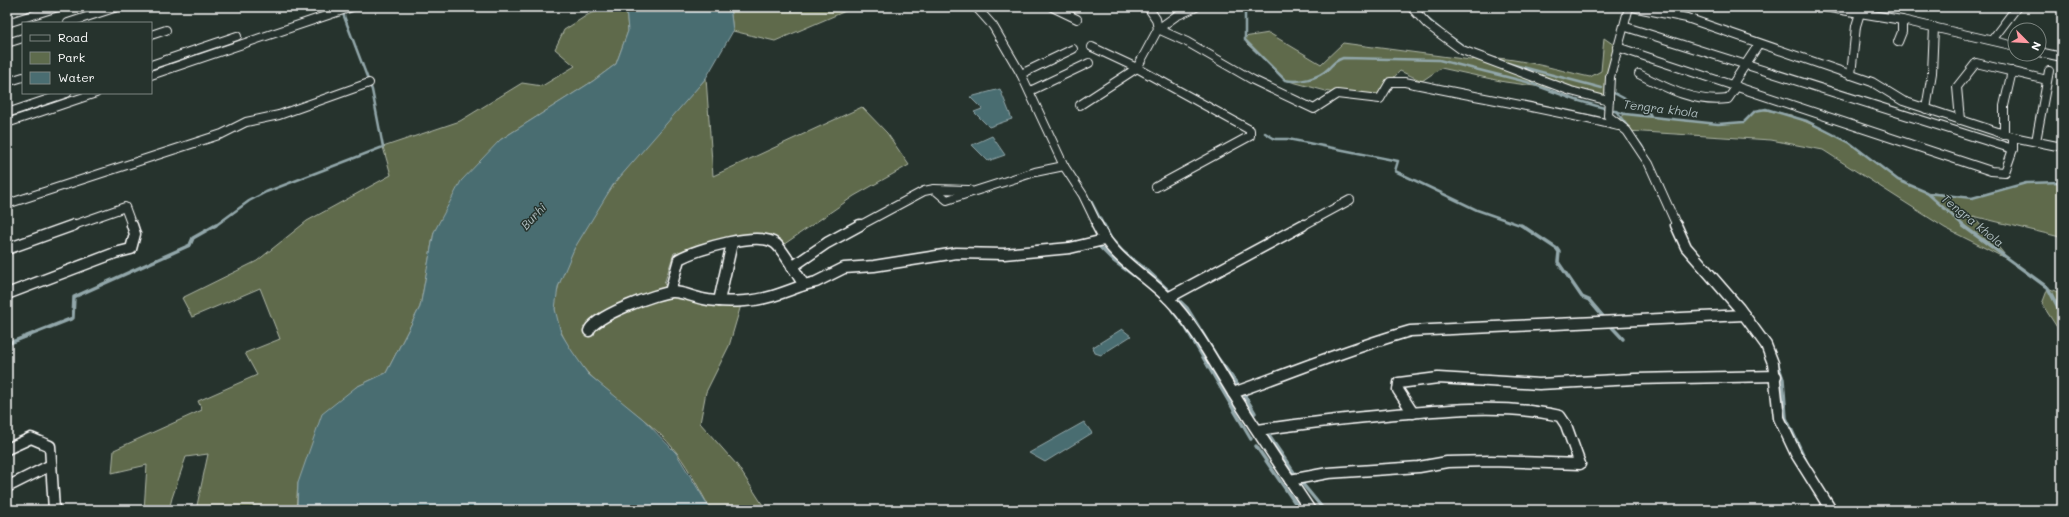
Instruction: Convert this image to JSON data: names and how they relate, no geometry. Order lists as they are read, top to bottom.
{
  "water": ["Tengra khola", "Burhi"],
  "legend": ["Road", "Park", "Water"],
  "north": "bottom right"
}
